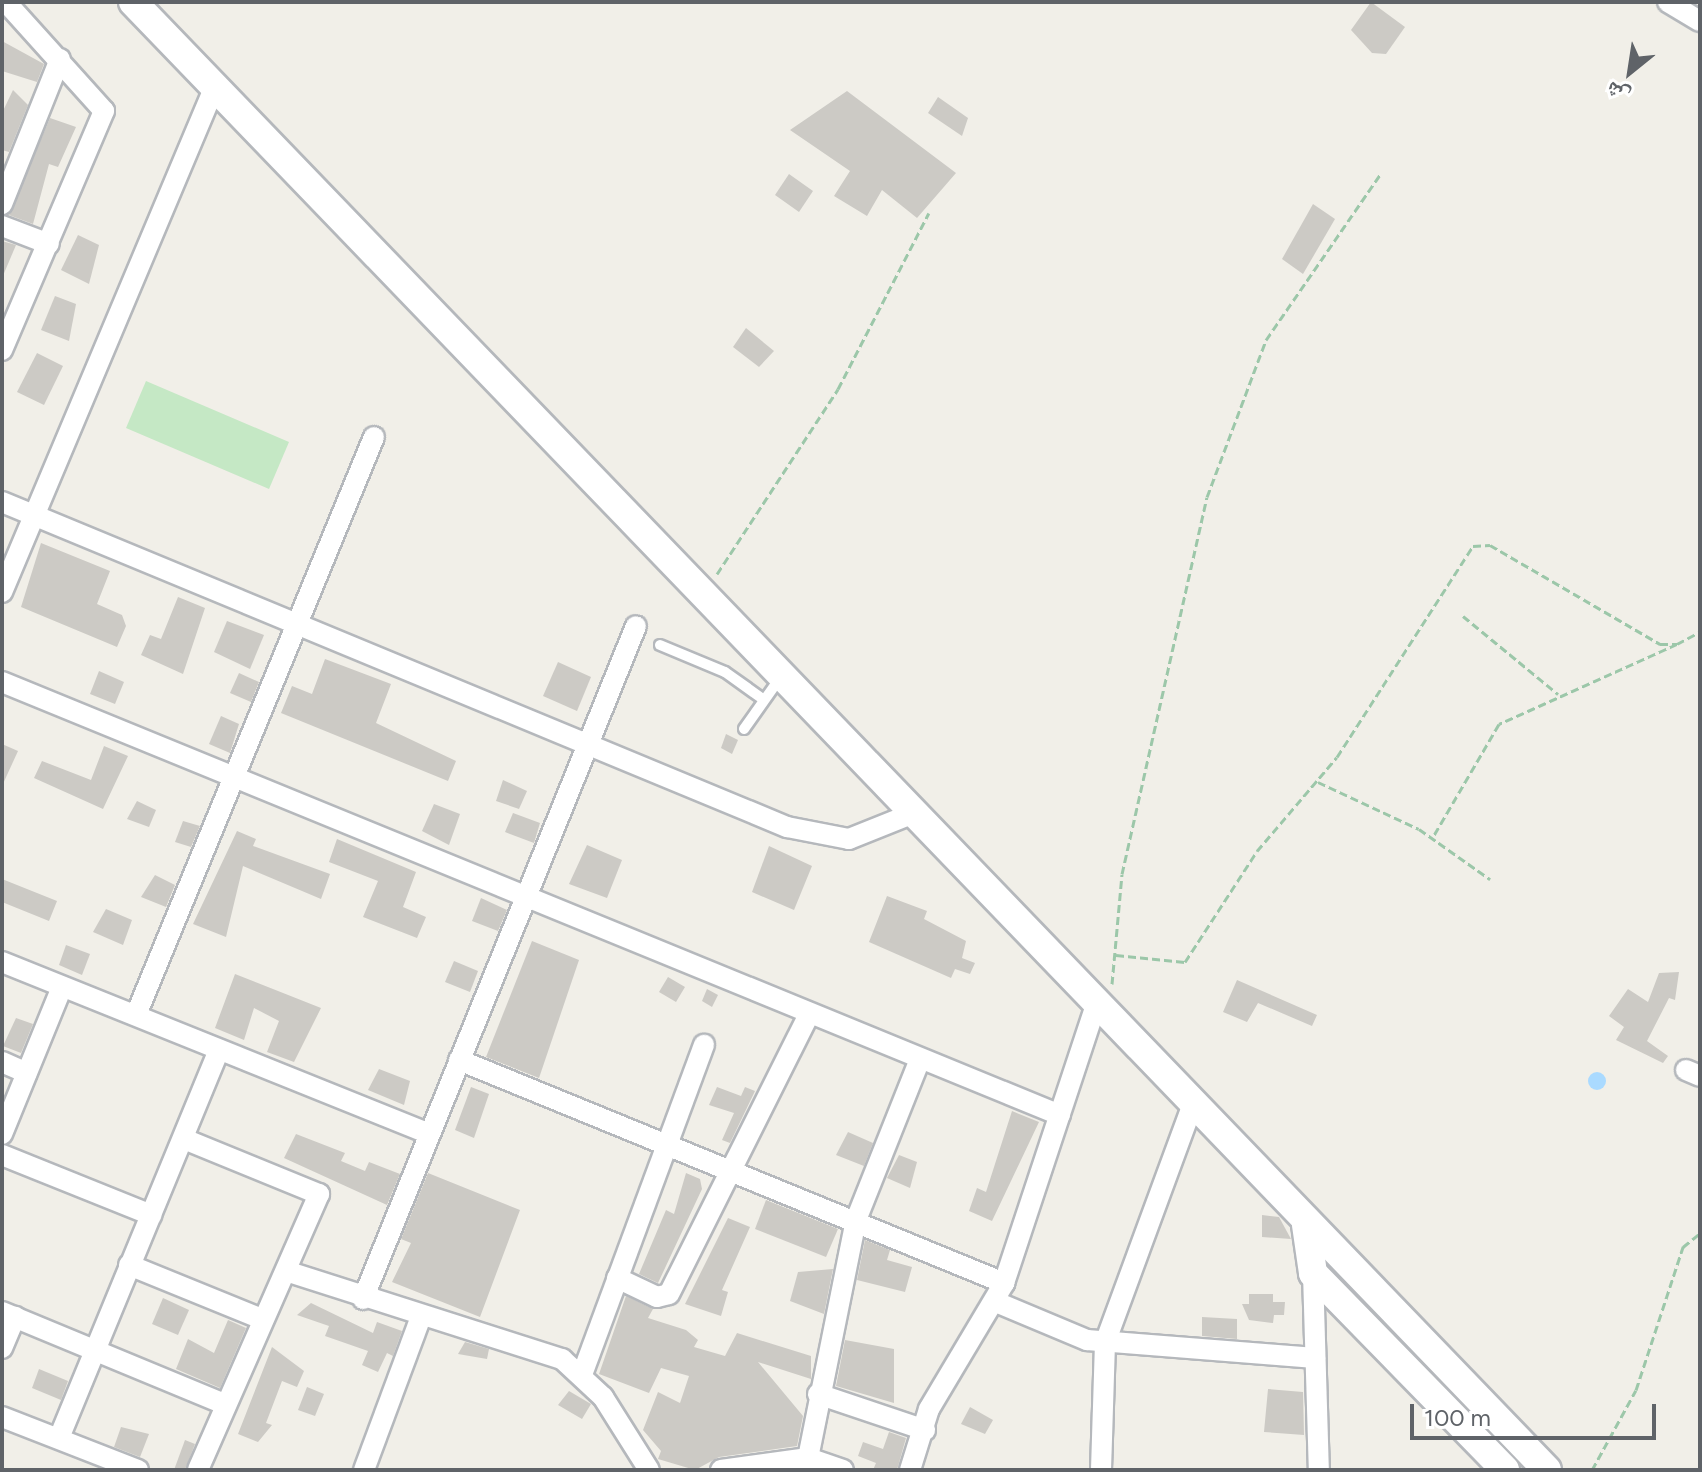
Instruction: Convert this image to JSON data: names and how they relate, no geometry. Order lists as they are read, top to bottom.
{
  "scale_bar": "100 m",
  "north": "bottom left"
}
